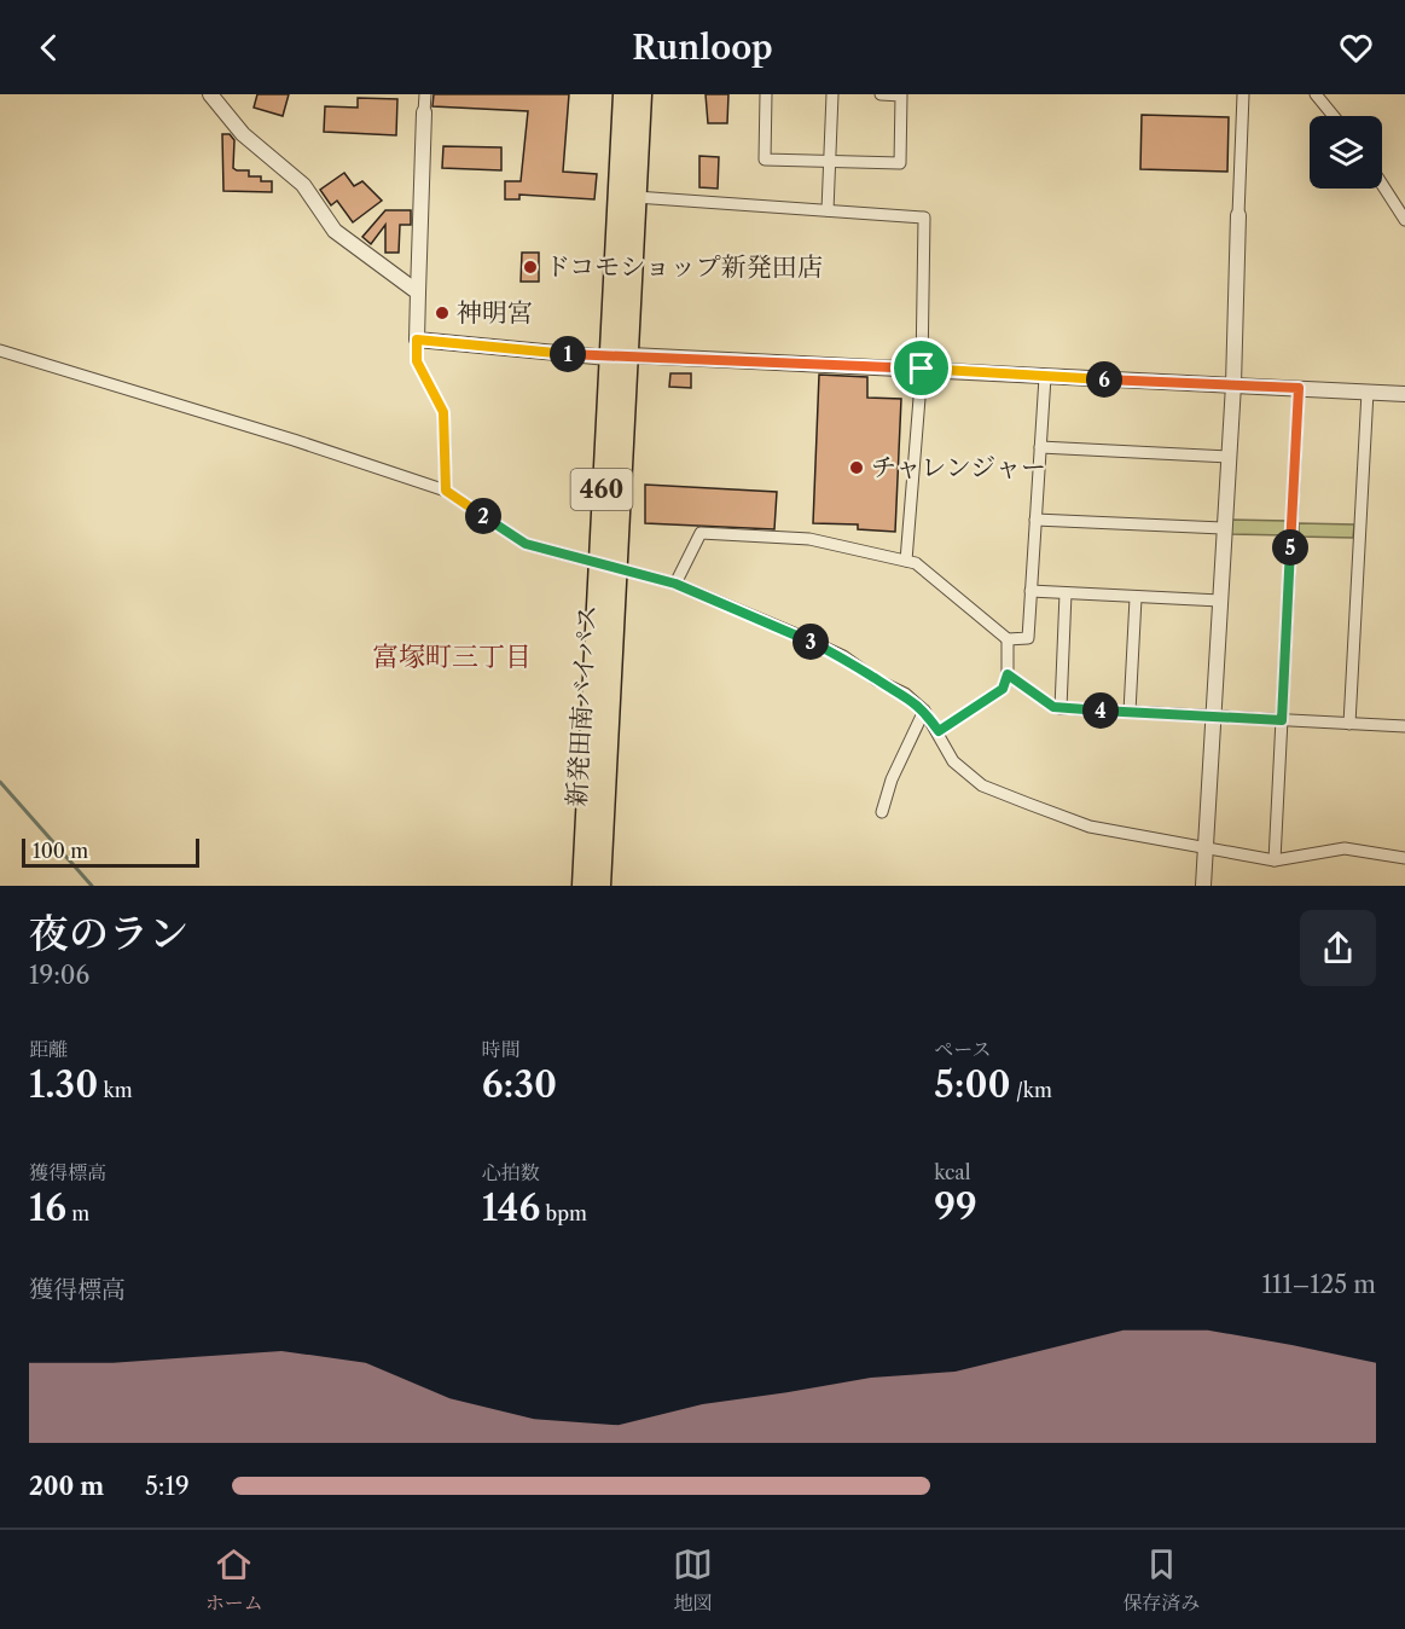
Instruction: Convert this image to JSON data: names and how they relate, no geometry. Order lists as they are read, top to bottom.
{
  "streets": {
    "highway": ["460", "新発田南バイパス"]
  },
  "districts": ["富塚町三丁目"],
  "places": ["ドコモショップ新発田店", "神明宮", "チャレンジャー"],
  "scale_bar": "100 m",
  "page": {
    "header": "Runloop",
    "pins": [
      "1",
      "6",
      "2",
      "5",
      "3",
      "4"
    ],
    "scale": "100 m",
    "heading": ["夜のラン", "19:06"],
    "stats": [
      ["距離", "1.30 km"],
      ["時間", "6:30"],
      ["ペース", "5:00 /km"],
      ["獲得標高", "16 m"],
      ["心拍数", "146 bpm"],
      ["kcal", "99"]
    ],
    "chart": ["獲得標高", "111–125 m"],
    "list": [
      {
        "name": "200 m",
        "note": "5:19"
      }
    ],
    "tabs": ["ホーム", "地図", "保存済み"]
  }
}
